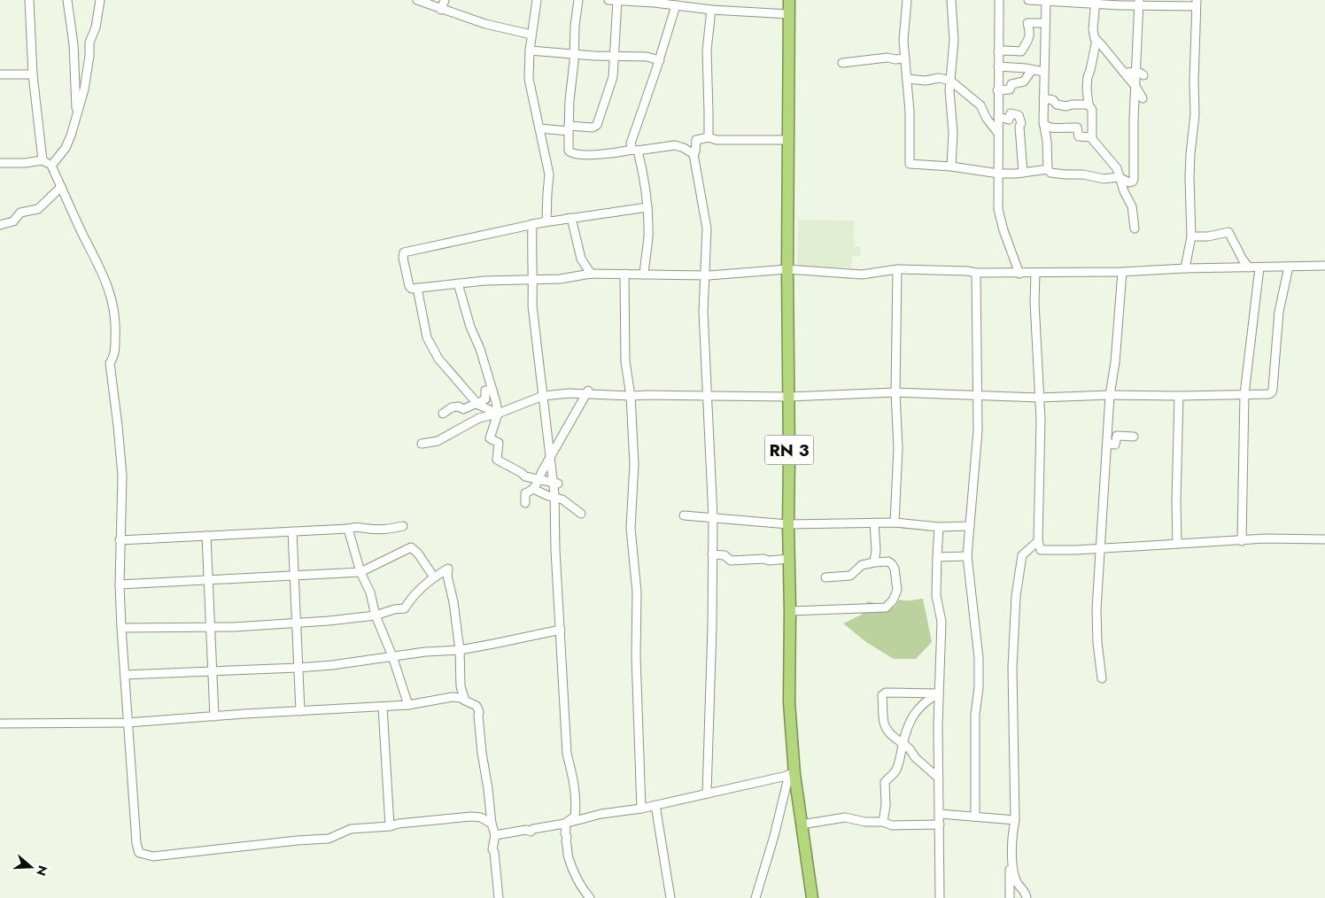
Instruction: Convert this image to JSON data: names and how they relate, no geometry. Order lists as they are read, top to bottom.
{
  "streets": {
    "highway": ["RN 3"]
  },
  "north": "right"
}
